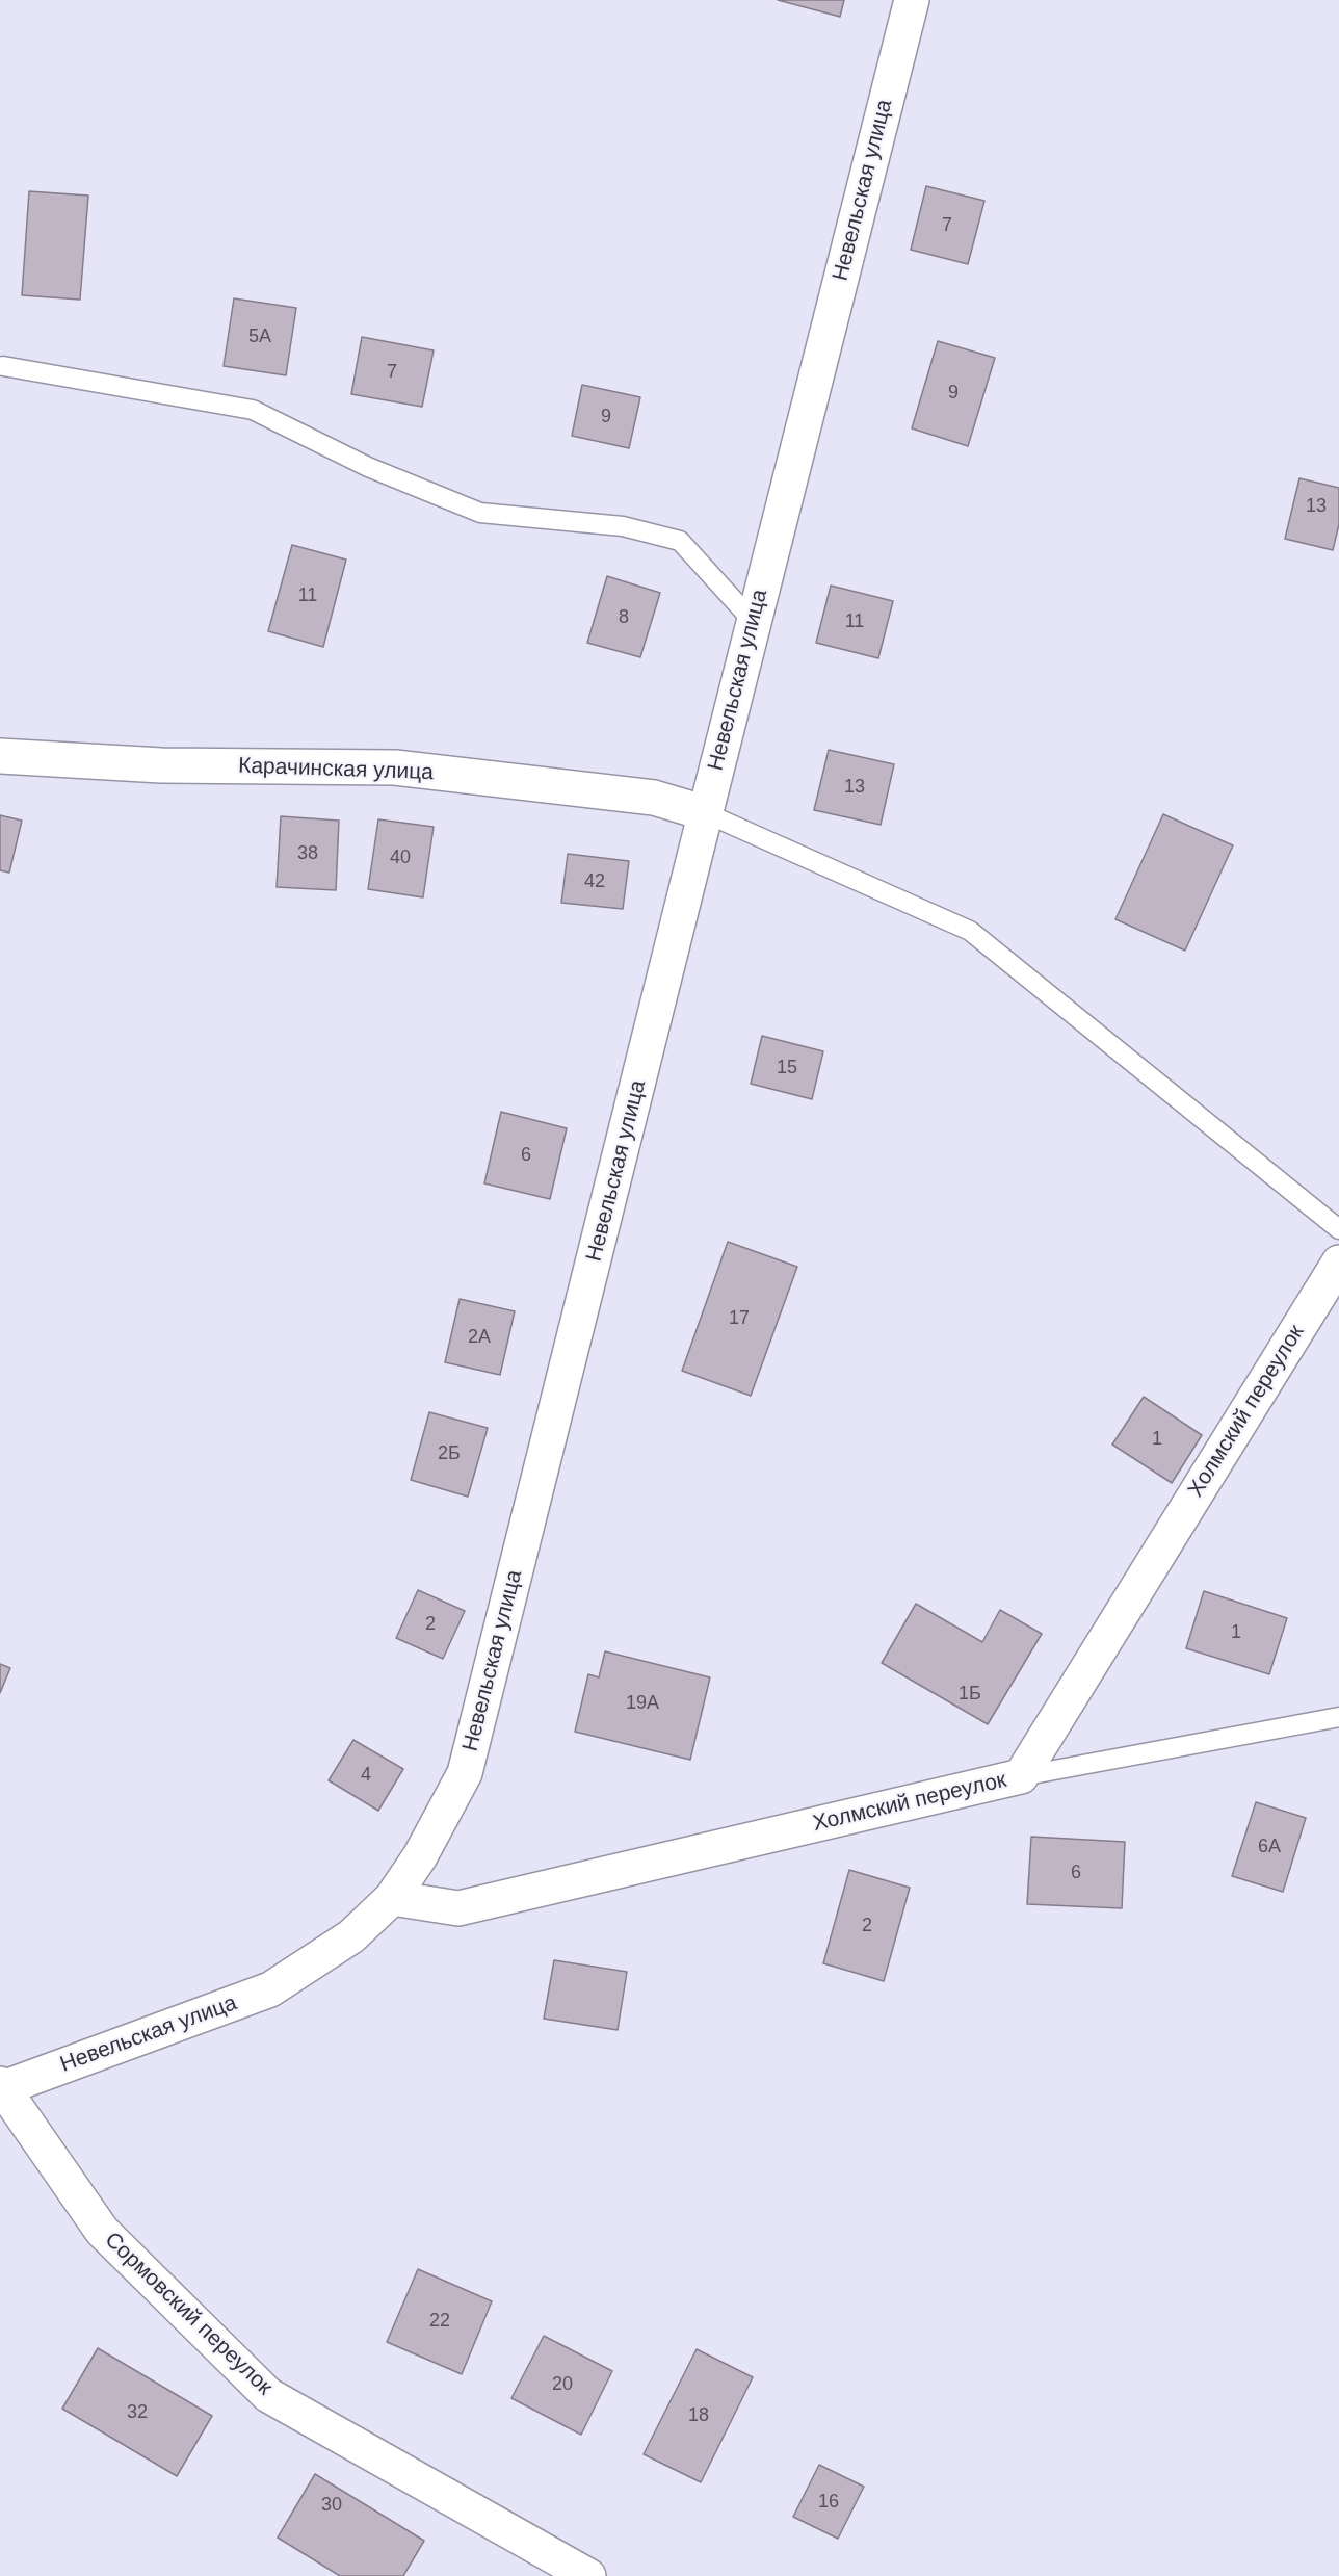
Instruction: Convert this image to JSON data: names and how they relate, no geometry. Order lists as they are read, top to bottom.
{
  "streets": {
    "street": [
      "Невельская улица",
      "Карачинская улица",
      "Холмский переулок",
      "Сормовский переулок"
    ]
  },
  "crossings": [
    ["Невельская улица", "Карачинская улица"],
    ["Невельская улица", "Холмский переулок"],
    ["Невельская улица", "Сормовский переулок"]
  ],
  "house_numbers": [
    "7",
    "5А",
    "7",
    "9",
    "9",
    "13",
    "11",
    "8",
    "11",
    "13",
    "38",
    "40",
    "42",
    "15",
    "6",
    "17",
    "2А",
    "1",
    "2Б",
    "2",
    "1",
    "1Б",
    "19А",
    "4",
    "6А",
    "6",
    "2",
    "22",
    "20",
    "32",
    "18",
    "16",
    "30"
  ]
}
